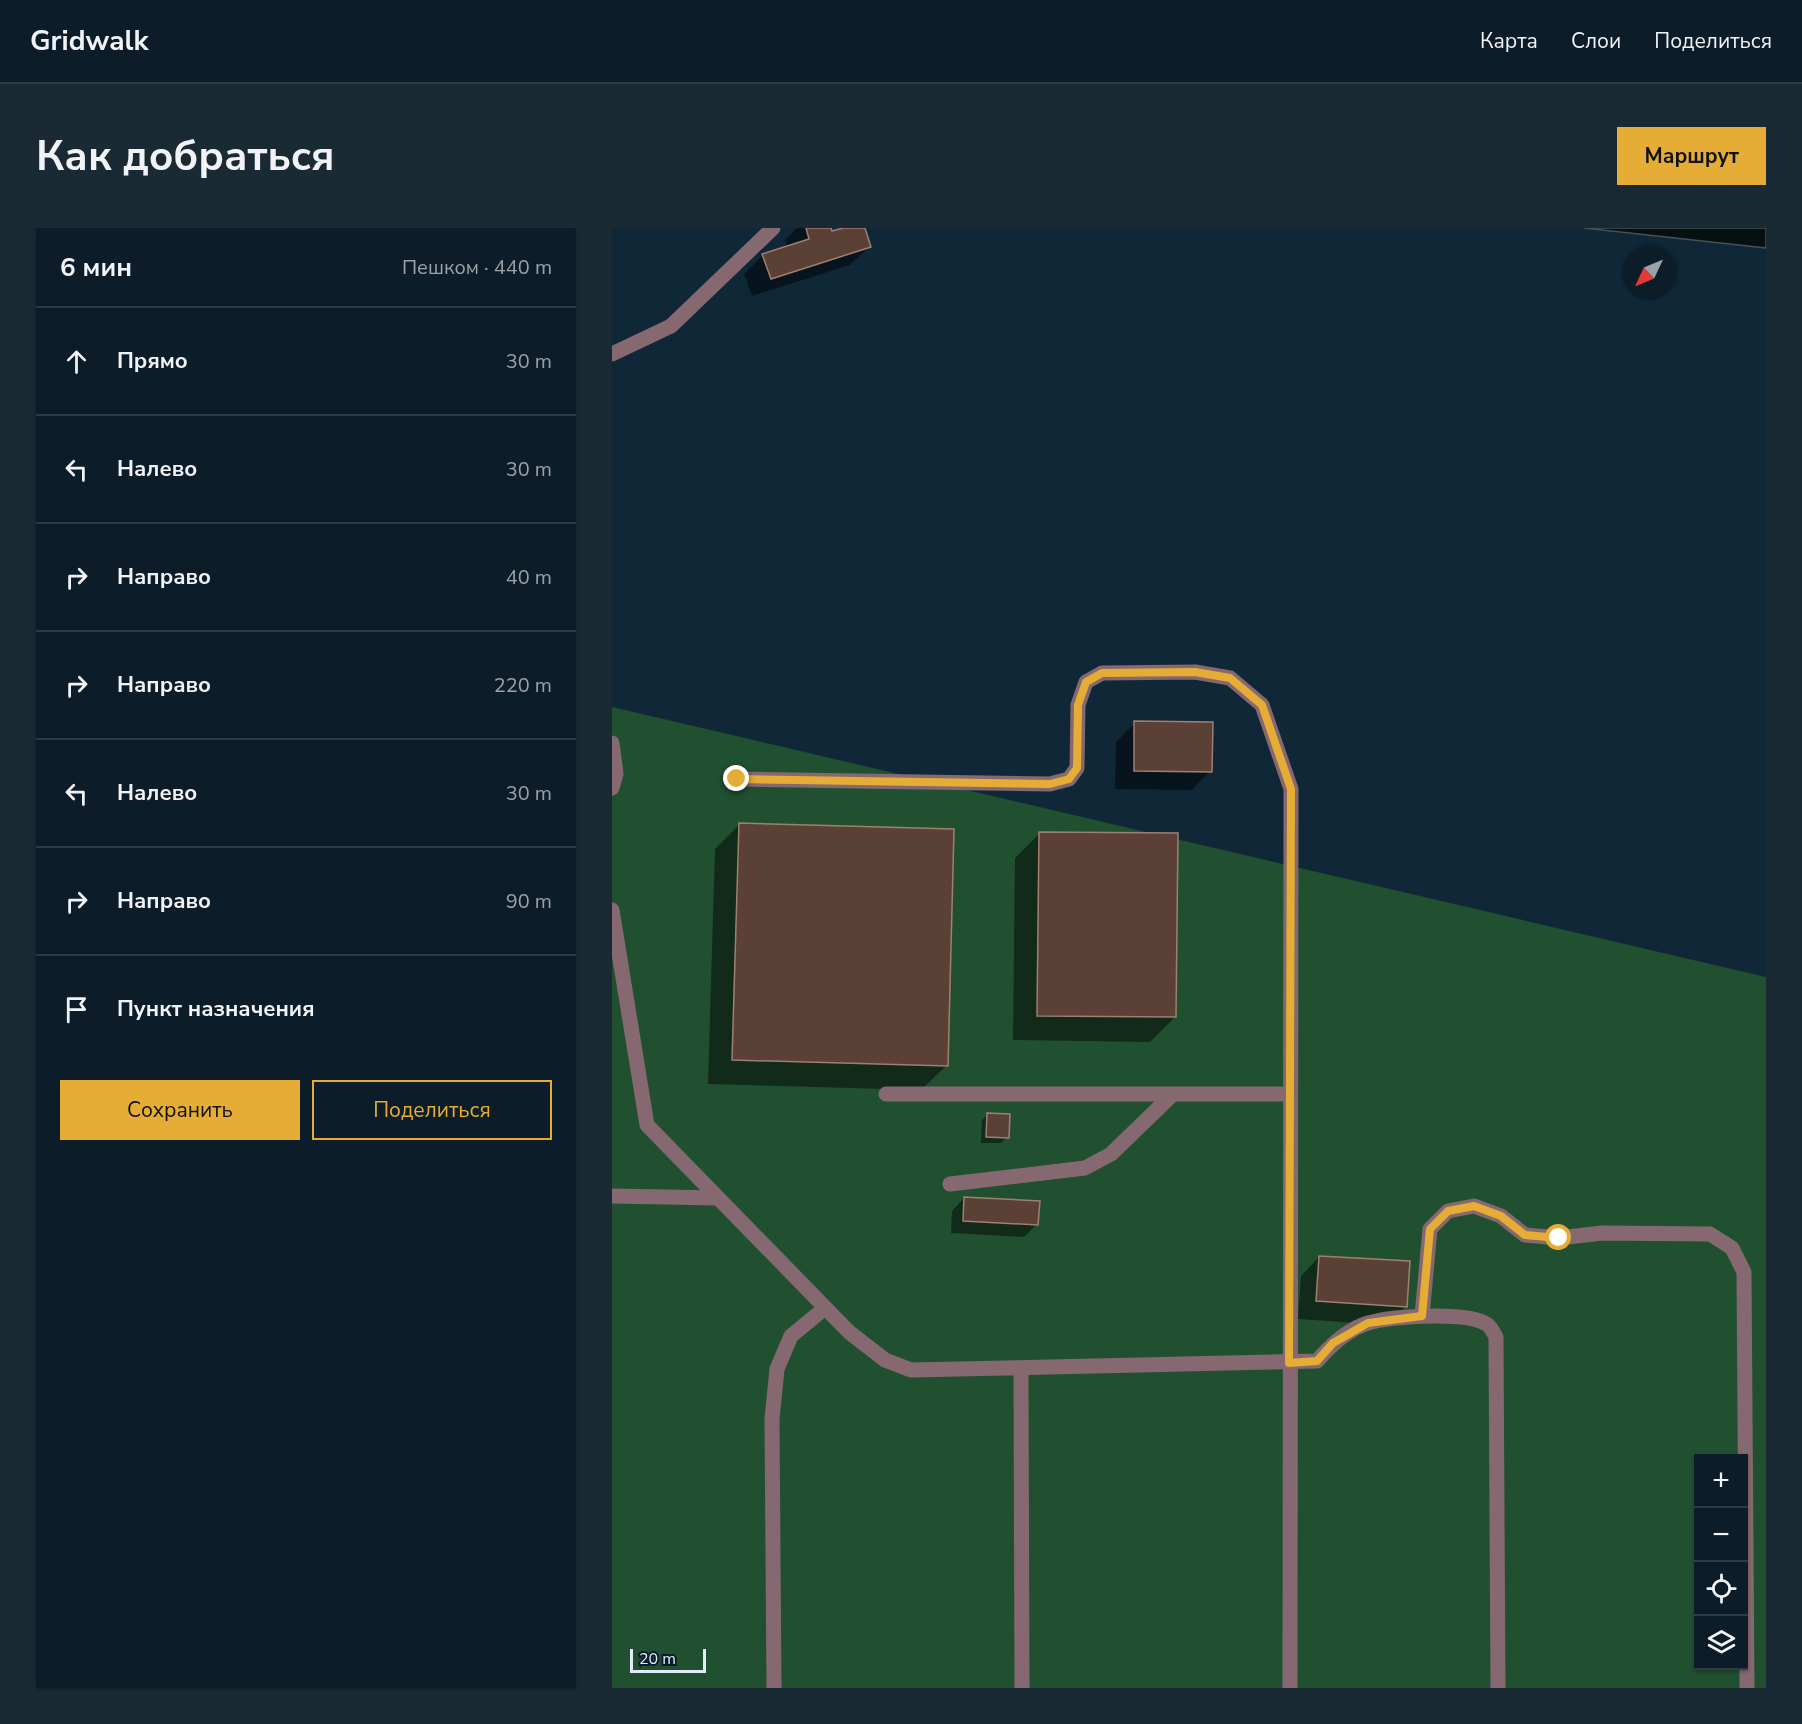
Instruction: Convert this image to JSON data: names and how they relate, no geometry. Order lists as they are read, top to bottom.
{
  "scale_bar": "20 m",
  "north": "bottom left",
  "page": {
    "header": "Gridwalk",
    "nav": ["Карта", "Слои", "Поделиться"],
    "buttons": [
      "Маршрут",
      ["Сохранить", "Поделиться"]
    ],
    "title": "Как добраться",
    "heading": ["6 мин", "Пешком · 440 m"],
    "list": [
      ["Прямо", "30 m"],
      ["Налево", "30 m"],
      ["Направо", "40 m"],
      ["Направо", "220 m"],
      ["Налево", "30 m"],
      ["Направо", "90 m"],
      "Пункт назначения"
    ],
    "map_buttons": ["+", "−"],
    "scale": "20 m"
  }
}
